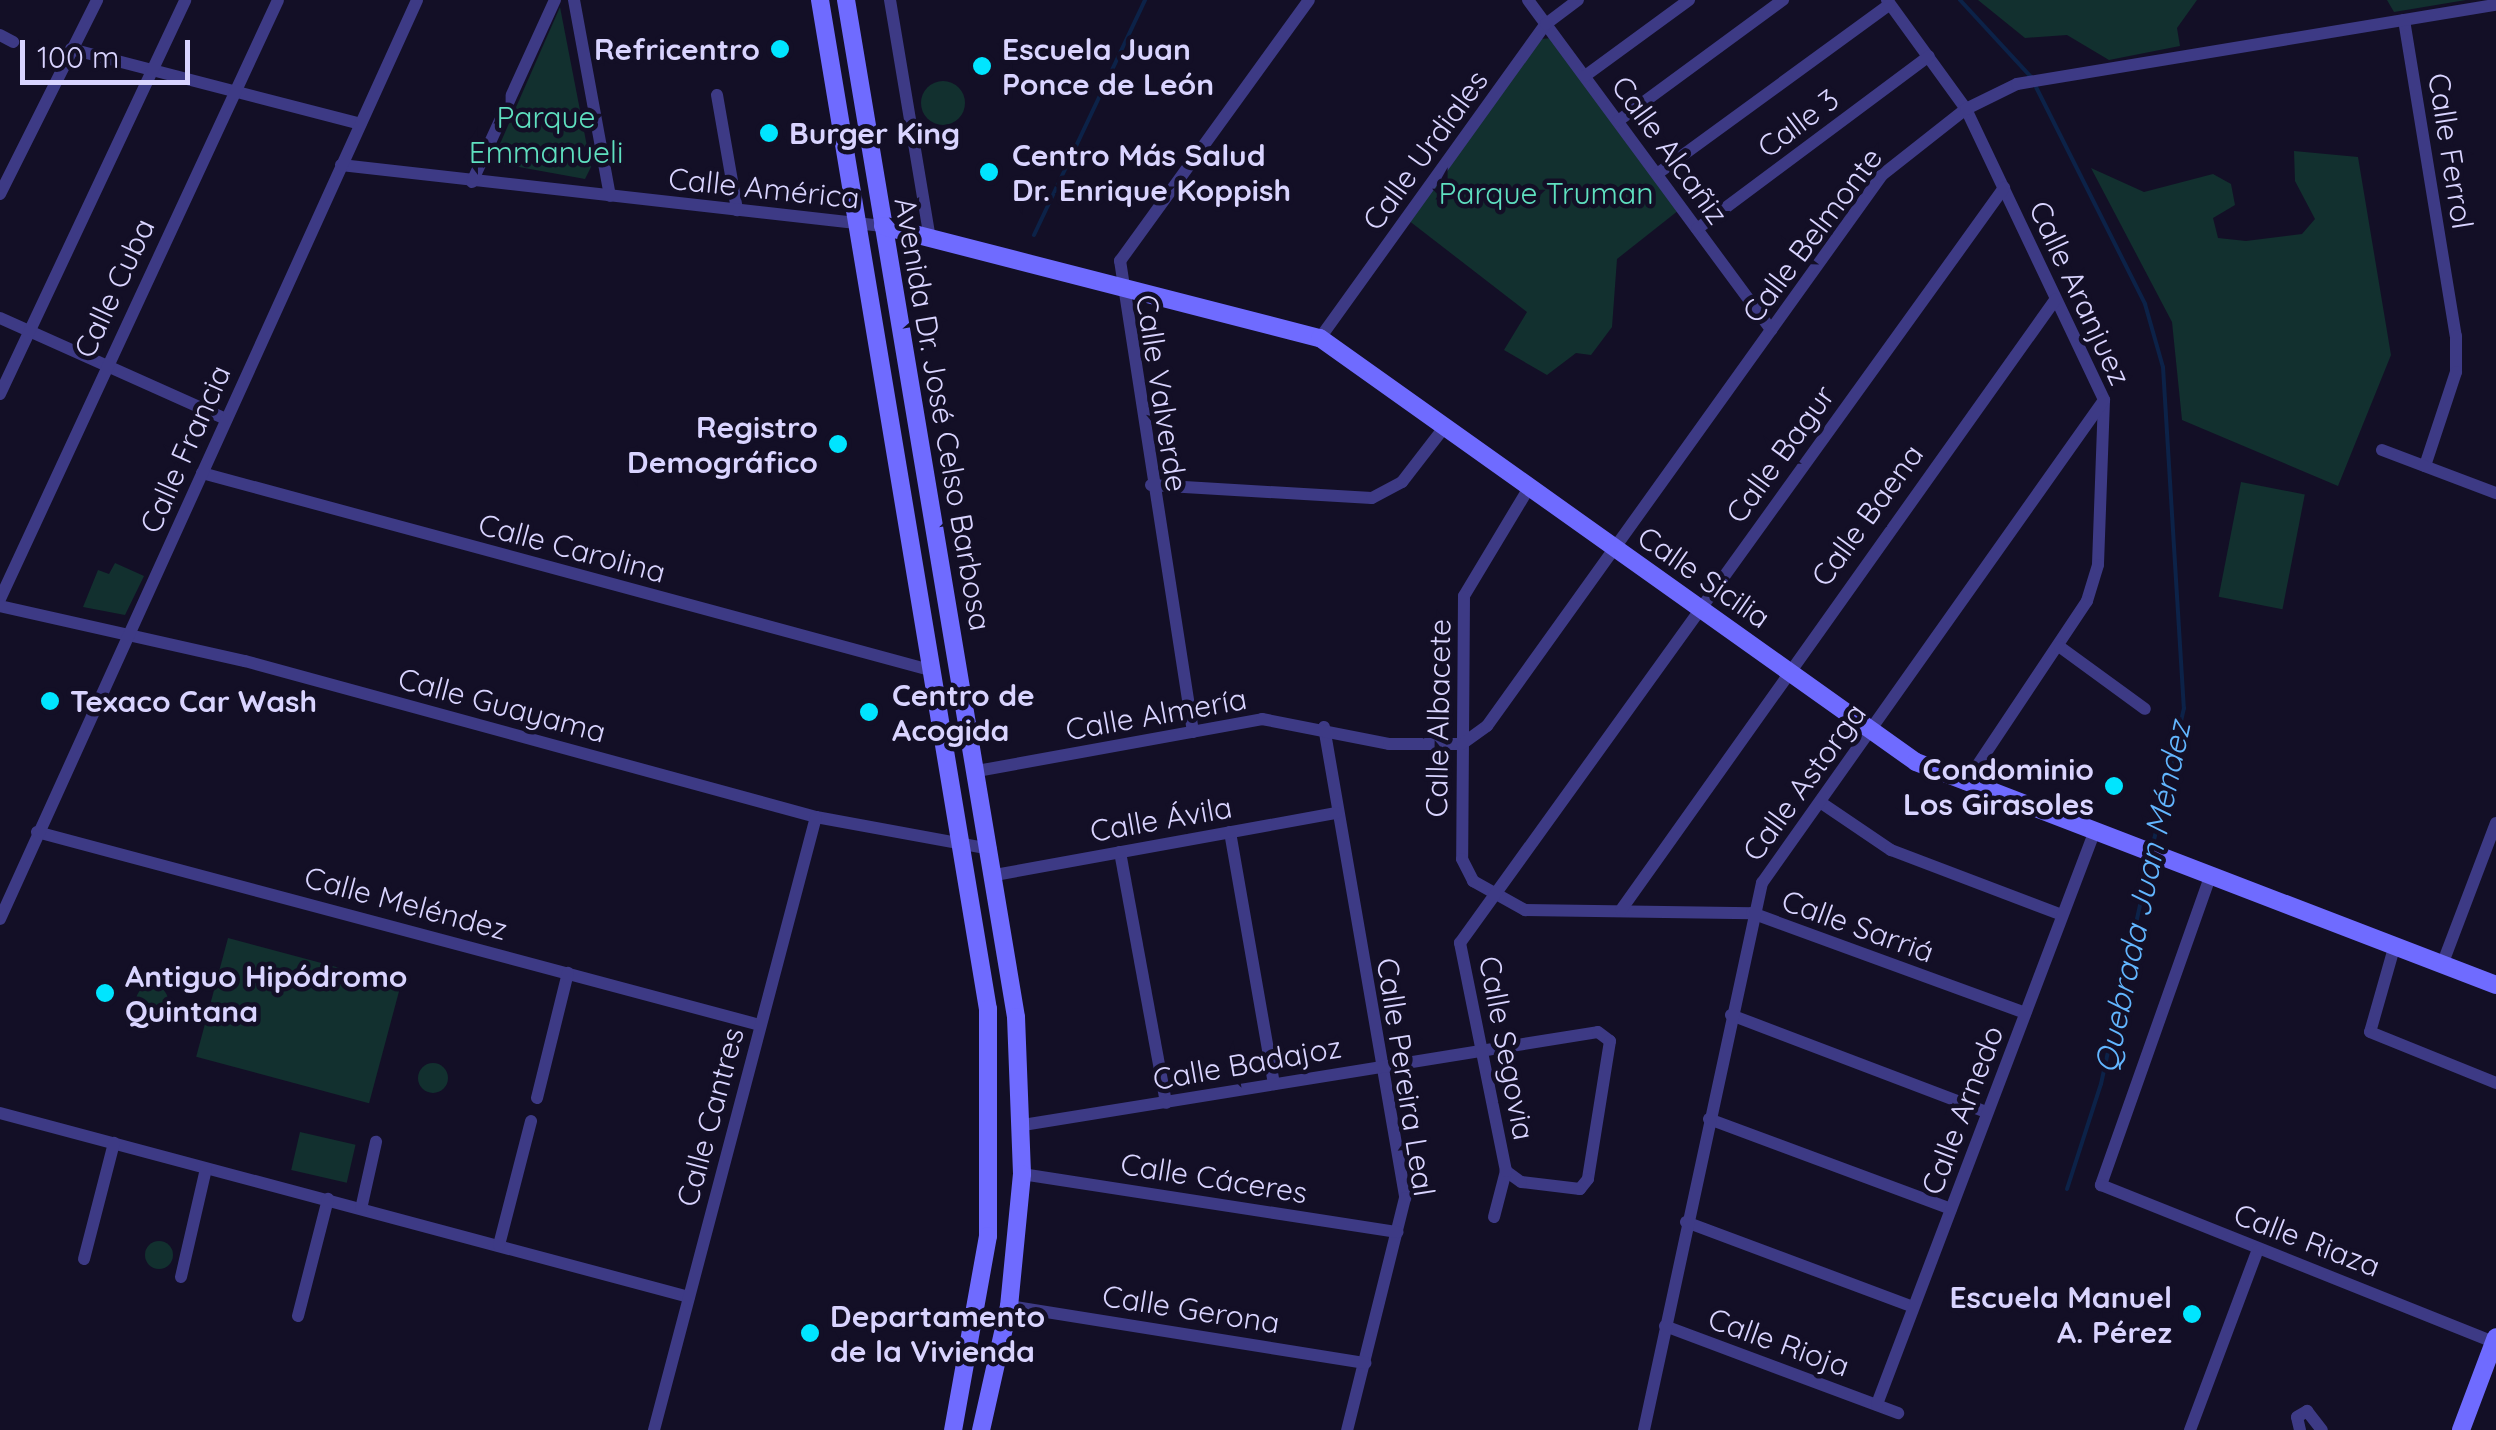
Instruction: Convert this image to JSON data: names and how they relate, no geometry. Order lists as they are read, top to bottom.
{
  "streets": {
    "main road": ["Avenida Dr. José Celso Barbosa", "Calle Sicilia"],
    "street": [
      "Calle 3",
      "Calle Urdiales",
      "Calle Alcañiz",
      "Calle Ferrol",
      "Calle América",
      "Calle Belmonte",
      "Calle Cuba",
      "Calle Aranjuez",
      "Calle Valverde",
      "Calle Francia",
      "Calle Bagur",
      "Calle Baena",
      "Calle Carolina",
      "Calle Guayama",
      "Calle Almería",
      "Calle Albacete",
      "Calle Astorga",
      "Calle Ávila",
      "Calle Meléndez",
      "Calle Sarriá",
      "Calle Segovia",
      "Calle Badajoz",
      "Calle Pereira Leal",
      "Calle Arnedo",
      "Calle Cantres",
      "Calle Cáceres",
      "Calle Riaza",
      "Calle Gerona",
      "Calle Rioja"
    ]
  },
  "crossings": [
    ["Calle 3", "Calle Alcañiz"],
    ["Calle 3", "Calle Aranjuez"],
    ["Calle Urdiales", "Calle Alcañiz"],
    ["Calle Urdiales", "Calle Sicilia"],
    ["Calle Alcañiz", "Calle Belmonte"],
    ["Calle Ferrol", "Calle Belmonte"],
    ["Calle América", "Avenida Dr. José Celso Barbosa"],
    ["Calle América", "Calle Francia"],
    ["Calle América", "Calle Sicilia"],
    ["Calle Belmonte", "Calle Aranjuez"],
    ["Calle Belmonte", "Calle Sicilia"],
    ["Calle Belmonte", "Calle Almería"],
    ["Calle Belmonte", "Calle Albacete"],
    ["Calle Cuba", "Calle Guayama"],
    ["Calle Aranjuez", "Calle Bagur"],
    ["Calle Aranjuez", "Calle Baena"],
    ["Calle Aranjuez", "Calle Sicilia"],
    ["Calle Aranjuez", "Calle Astorga"],
    ["Calle Valverde", "Calle Sicilia"],
    ["Calle Valverde", "Calle Almería"],
    ["Avenida Dr. José Celso Barbosa", "Calle Carolina"],
    ["Avenida Dr. José Celso Barbosa", "Calle Sicilia"],
    ["Avenida Dr. José Celso Barbosa", "Calle Guayama"],
    ["Avenida Dr. José Celso Barbosa", "Calle Almería"],
    ["Avenida Dr. José Celso Barbosa", "Calle Ávila"],
    ["Avenida Dr. José Celso Barbosa", "Calle Badajoz"],
    ["Avenida Dr. José Celso Barbosa", "Calle Cáceres"],
    ["Avenida Dr. José Celso Barbosa", "Calle Gerona"],
    ["Calle Francia", "Calle Carolina"],
    ["Calle Francia", "Calle Guayama"],
    ["Calle Francia", "Calle Meléndez"],
    ["Calle Bagur", "Calle Sicilia"],
    ["Calle Bagur", "Calle Albacete"],
    ["Calle Bagur", "Calle Sarriá"],
    ["Calle Bagur", "Calle Segovia"],
    ["Calle Baena", "Calle Sicilia"],
    ["Calle Baena", "Calle Sarriá"],
    ["Calle Sicilia", "Calle Albacete"],
    ["Calle Sicilia", "Calle Astorga"],
    ["Calle Sicilia", "Calle Arnedo"],
    ["Calle Sicilia", "Calle Riaza"],
    ["Calle Guayama", "Calle Cantres"],
    ["Calle Almería", "Calle Albacete"],
    ["Calle Almería", "Calle Pereira Leal"],
    ["Calle Albacete", "Calle Sarriá"],
    ["Calle Albacete", "Calle Segovia"],
    ["Calle Astorga", "Calle Sarriá"],
    ["Calle Astorga", "Calle Rioja"],
    ["Calle Ávila", "Calle Pereira Leal"],
    ["Calle Meléndez", "Calle Cantres"],
    ["Calle Sarriá", "Calle Segovia"],
    ["Calle Sarriá", "Calle Arnedo"],
    ["Calle Segovia", "Calle Badajoz"],
    ["Calle Badajoz", "Calle Pereira Leal"],
    ["Calle Pereira Leal", "Calle Cáceres"],
    ["Calle Pereira Leal", "Calle Gerona"],
    ["Calle Arnedo", "Calle Rioja"]
  ],
  "water": ["Quebrada Juan Méndez"],
  "parks": ["Parque Emmanueli", "Parque Truman"],
  "places": [
    "Refricentro",
    "Escuela Juan Ponce de León",
    "Burger King",
    "Centro Más Salud Dr. Enrique Koppish",
    "Registro Demográfico",
    "Texaco Car Wash",
    "Centro de Acogida",
    "Condominio Los Girasoles",
    "Antiguo Hipódromo Quintana",
    "Escuela Manuel A. Pérez",
    "Departamento de la Vivienda"
  ],
  "scale_bar": "100 m"
}
